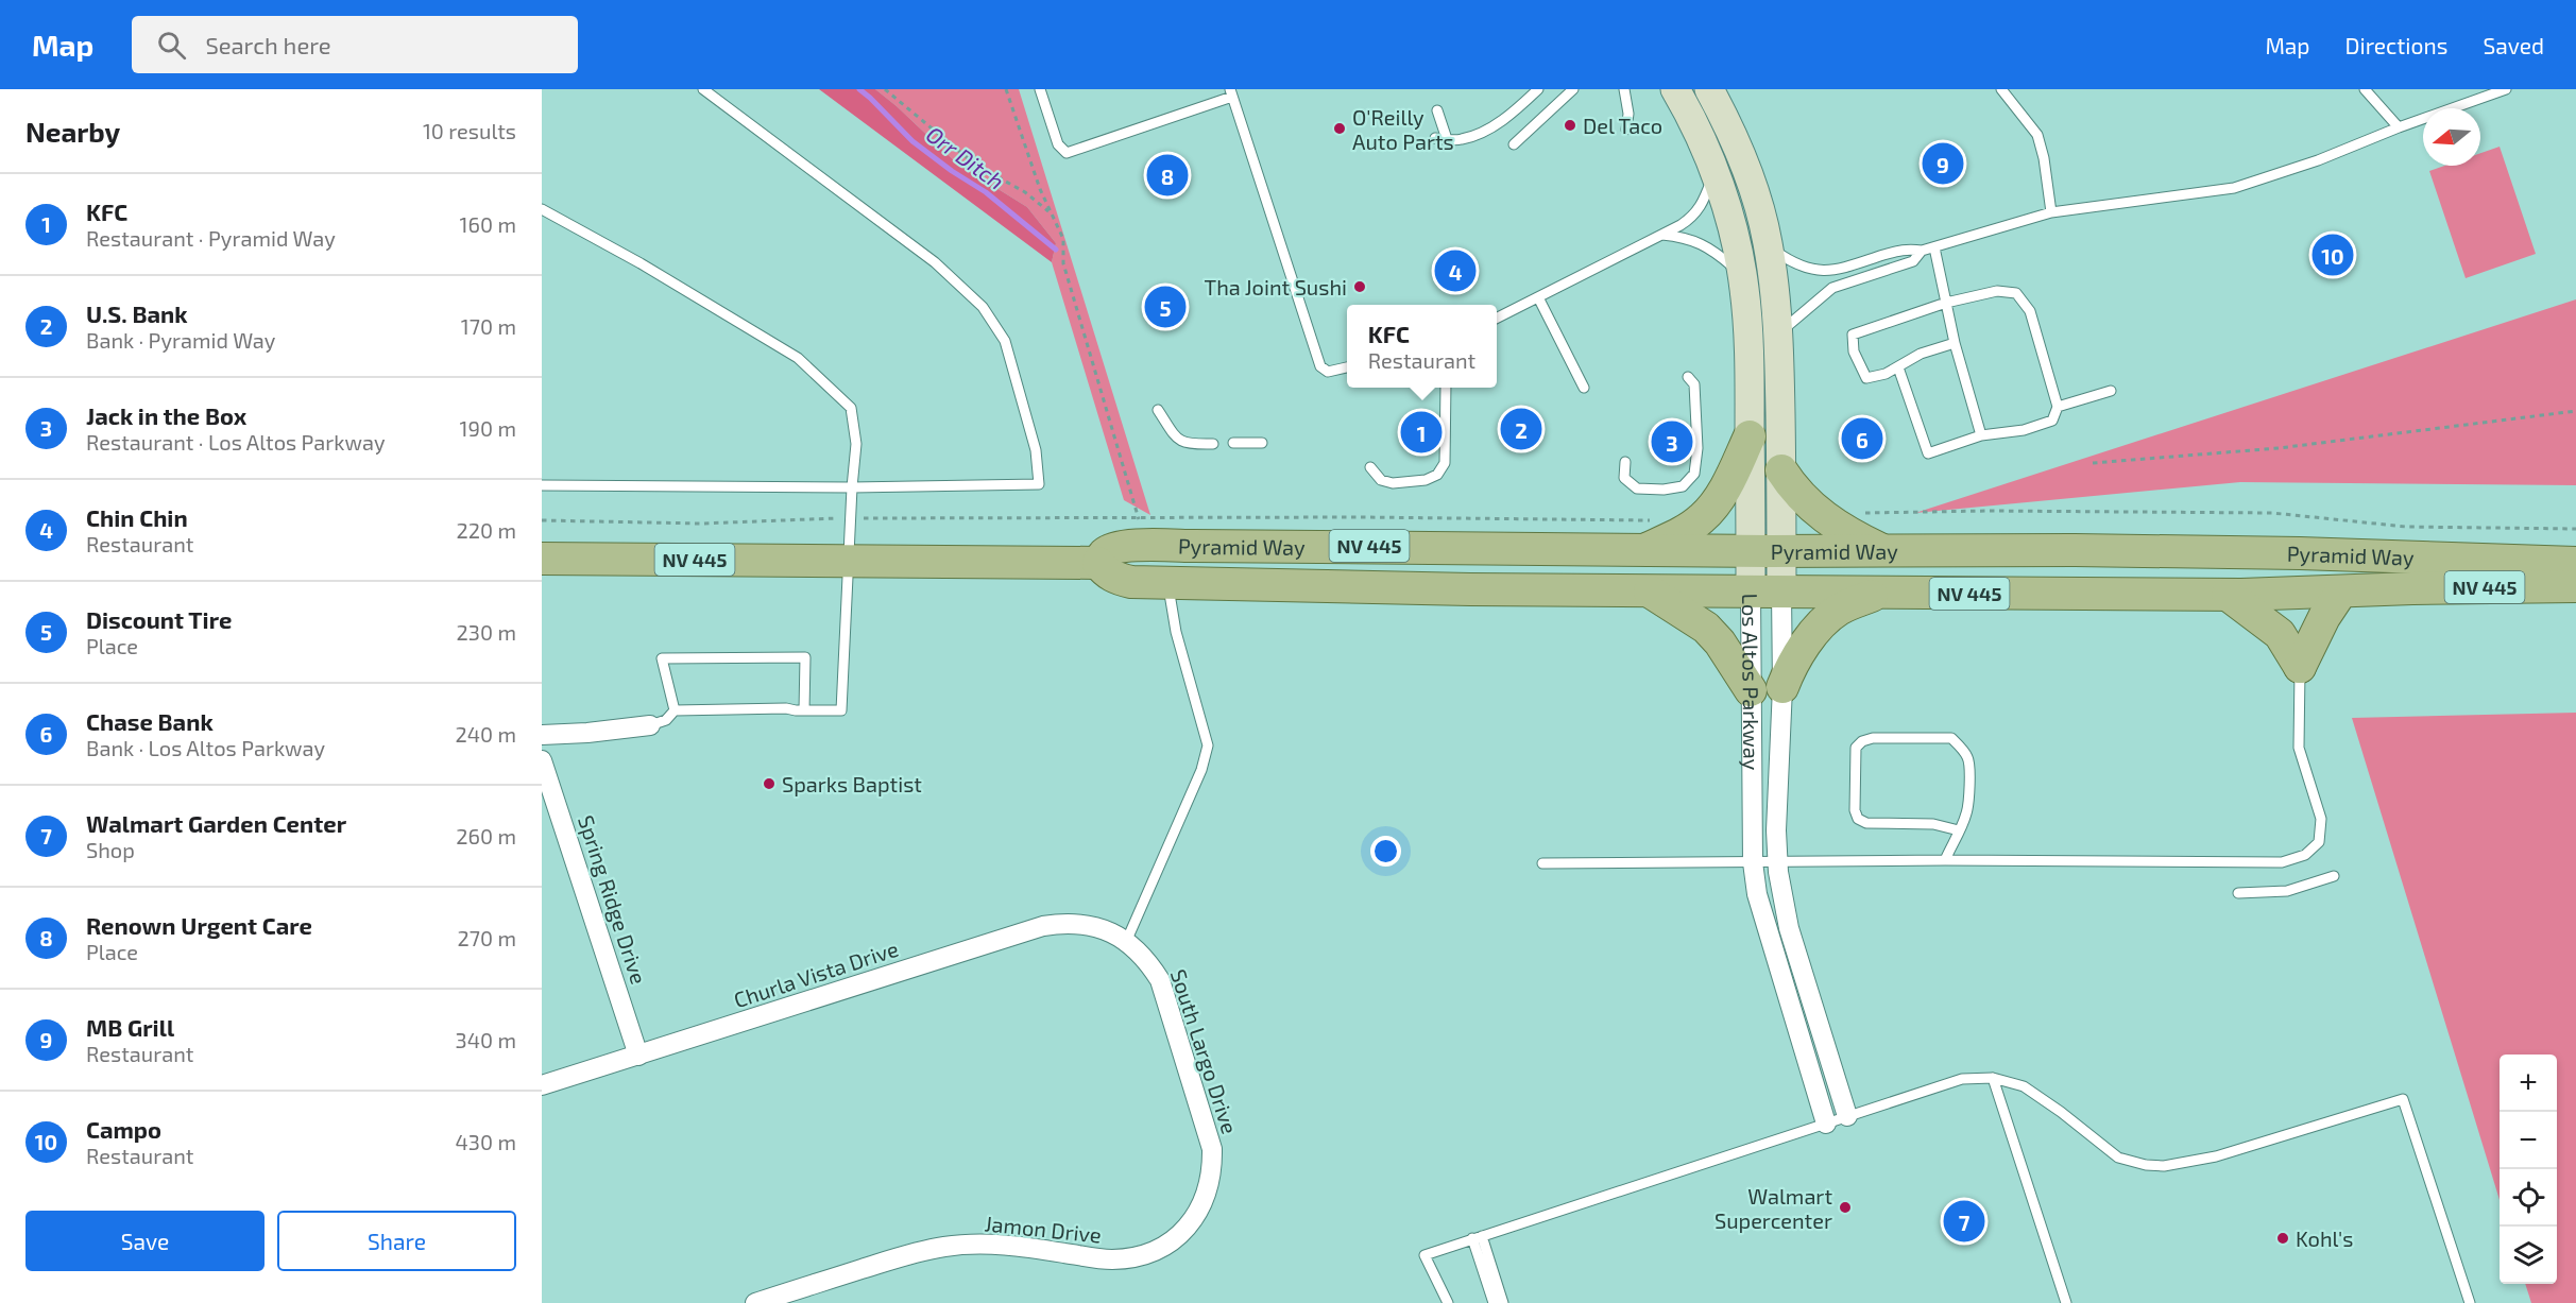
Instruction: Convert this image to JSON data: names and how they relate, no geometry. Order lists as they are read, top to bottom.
{
  "streets": {
    "main road": ["Pyramid Way", "NV 445", "Los Altos Parkway"],
    "street": [
      "Spring Ridge Drive",
      "Churla Vista Drive",
      "South Largo Drive",
      "Jamon Drive"
    ]
  },
  "crossings": [
    ["Pyramid Way", "NV 445"],
    ["Pyramid Way", "Los Altos Parkway"],
    ["Spring Ridge Drive", "Churla Vista Drive"],
    ["Churla Vista Drive", "South Largo Drive"],
    ["South Largo Drive", "Jamon Drive"]
  ],
  "water": ["Orr Ditch"],
  "places": [
    "Del Taco",
    "O'Reilly Auto Parts",
    "Tha Joint Sushi",
    "Sparks Baptist",
    "Walmart Supercenter",
    "Kohl's"
  ],
  "north": "left",
  "page": {
    "header": "Map",
    "search": "Search here",
    "nav": ["Map", "Directions", "Saved"],
    "heading": ["Nearby", "10 results"],
    "pins": [
      "9",
      "8",
      "10",
      "4",
      "5",
      "2",
      "1",
      "6",
      "3",
      "7"
    ],
    "list": [
      {
        "mark": "1",
        "name": "KFC",
        "note": "Restaurant · Pyramid Way",
        "value": "160 m"
      },
      {
        "mark": "2",
        "name": "U.S. Bank",
        "note": "Bank · Pyramid Way",
        "value": "170 m"
      },
      {
        "mark": "3",
        "name": "Jack in the Box",
        "note": "Restaurant · Los Altos Parkway",
        "value": "190 m"
      },
      {
        "mark": "4",
        "name": "Chin Chin",
        "note": "Restaurant",
        "value": "220 m"
      },
      {
        "mark": "5",
        "name": "Discount Tire",
        "note": "Place",
        "value": "230 m"
      },
      {
        "mark": "6",
        "name": "Chase Bank",
        "note": "Bank · Los Altos Parkway",
        "value": "240 m"
      },
      {
        "mark": "7",
        "name": "Walmart Garden Center",
        "note": "Shop",
        "value": "260 m"
      },
      {
        "mark": "8",
        "name": "Renown Urgent Care",
        "note": "Place",
        "value": "270 m"
      },
      {
        "mark": "9",
        "name": "MB Grill",
        "note": "Restaurant",
        "value": "340 m"
      },
      {
        "mark": "10",
        "name": "Campo",
        "note": "Restaurant",
        "value": "430 m"
      }
    ],
    "popup": ["KFC", "Restaurant"],
    "map_buttons": ["+", "−"],
    "buttons": ["Save", "Share"]
  }
}
